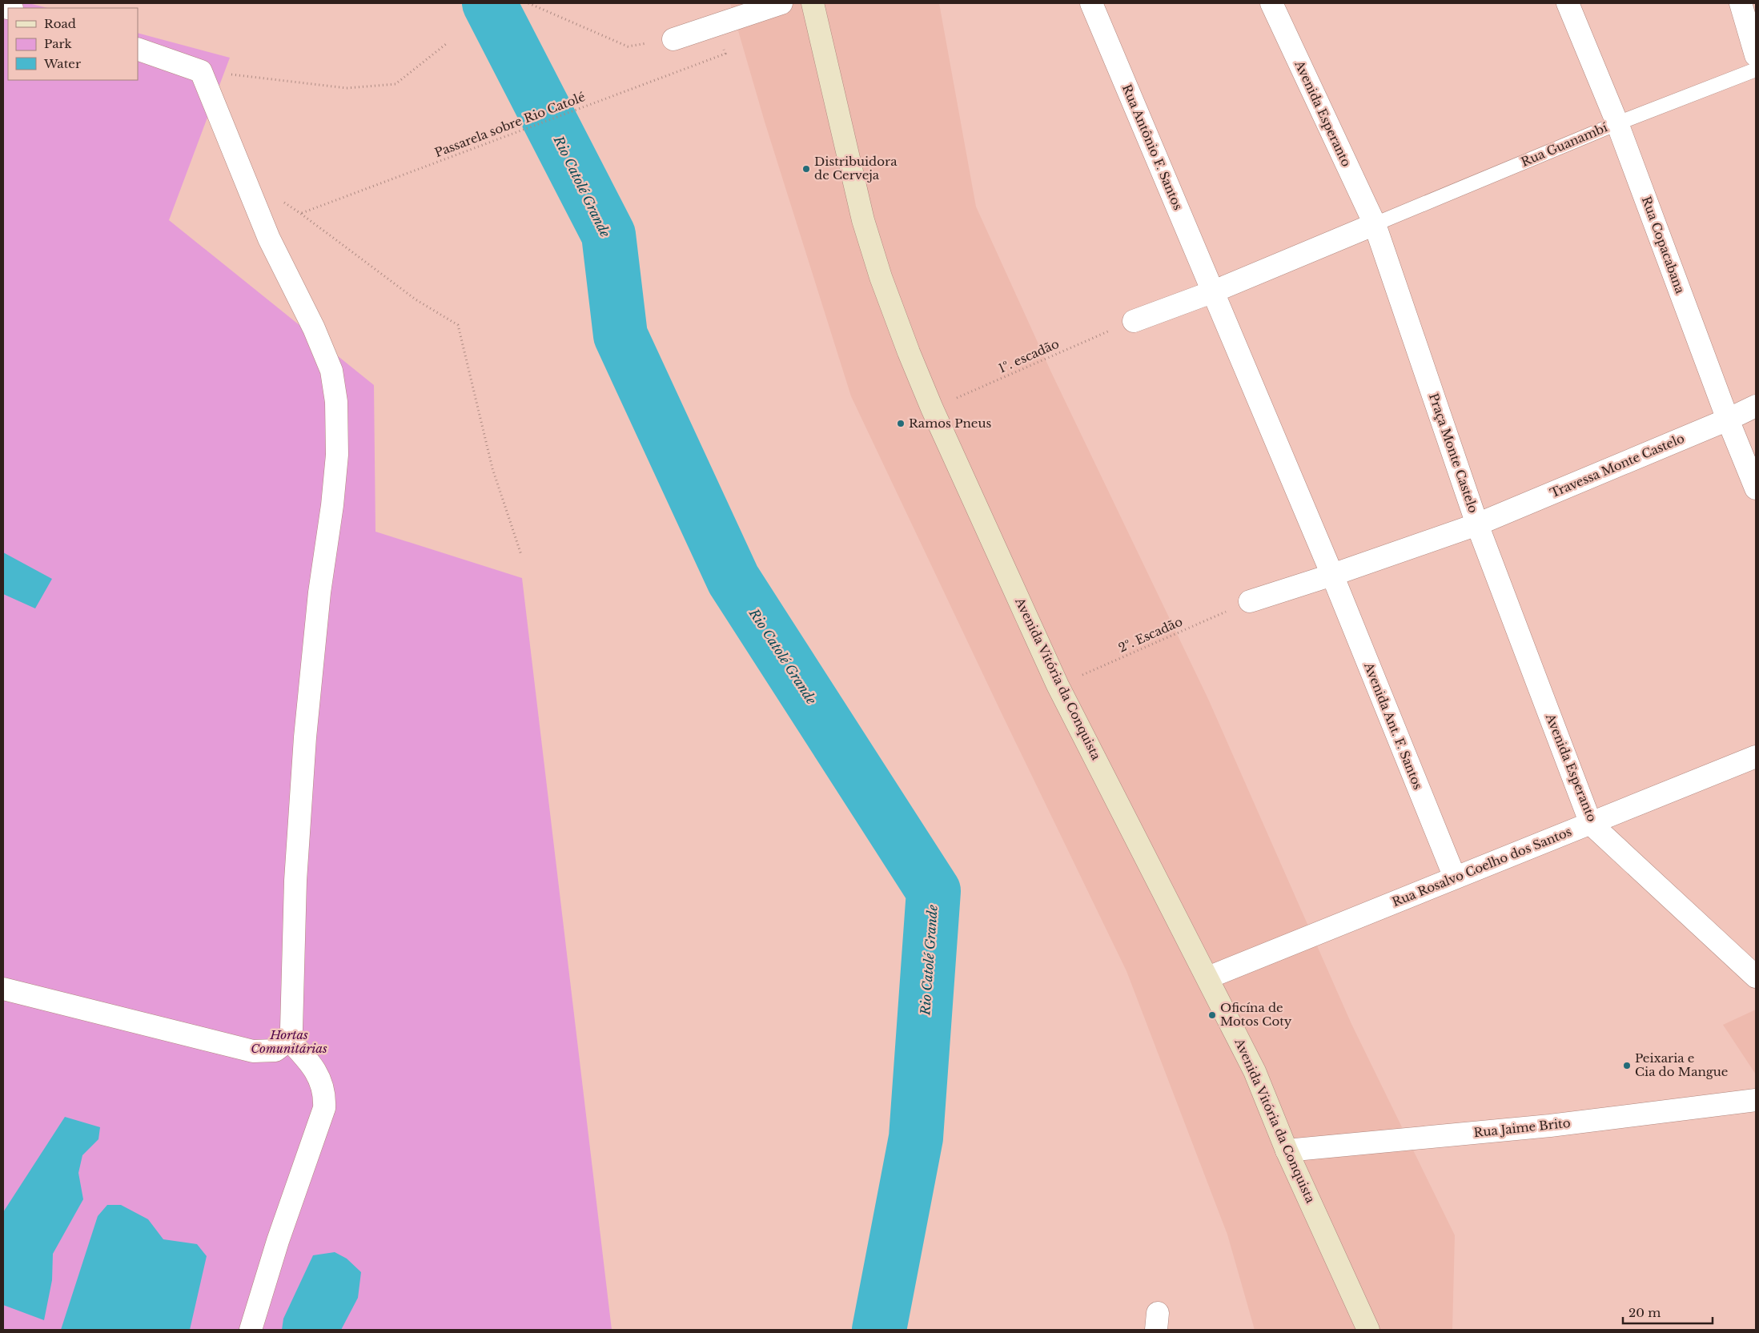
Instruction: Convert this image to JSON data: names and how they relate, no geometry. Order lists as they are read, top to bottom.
{
  "streets": {
    "main road": ["Avenida Vitória da Conquista"],
    "street": [
      "Avenida Esperanto",
      "Rua Antônio F. Santos",
      "Rua Copacabana",
      "Praça Monte Castelo",
      "Travessa Monte Castelo",
      "Avenida Ant. F. Santos",
      "Rua Rosalvo Coelho dos Santos",
      "Rua Jaime Brito"
    ],
    "lane": ["Rua Guanambí"],
    "path": ["Passarela sobre Rio Catolé", "1º. escadão", "2º. Escadão"]
  },
  "crossings": [
    ["Avenida Esperanto", "Rua Guanambí"],
    ["Avenida Esperanto", "Praça Monte Castelo"],
    ["Avenida Esperanto", "Travessa Monte Castelo"],
    ["Avenida Esperanto", "Rua Rosalvo Coelho dos Santos"],
    ["Rua Guanambí", "Rua Copacabana"],
    ["Rua Guanambí", "Praça Monte Castelo"],
    ["Rua Copacabana", "Travessa Monte Castelo"],
    ["1º. escadão", "Avenida Vitória da Conquista"],
    ["Praça Monte Castelo", "Travessa Monte Castelo"],
    ["Praça Monte Castelo", "Avenida Ant. F. Santos"],
    ["2º. Escadão", "Avenida Vitória da Conquista"],
    ["Avenida Vitória da Conquista", "Rua Rosalvo Coelho dos Santos"],
    ["Avenida Vitória da Conquista", "Rua Jaime Brito"],
    ["Avenida Ant. F. Santos", "Rua Rosalvo Coelho dos Santos"]
  ],
  "water": ["Rio Catolé Grande"],
  "parks": ["Hortas Comunitárias"],
  "places": [
    "Distribuidora de Cerveja",
    "Ramos Pneus",
    "Oficína de Motos Coty",
    "Peixaria e Cia do Mangue"
  ],
  "legend": ["Road", "Park", "Water"],
  "scale_bar": "20 m"
}
